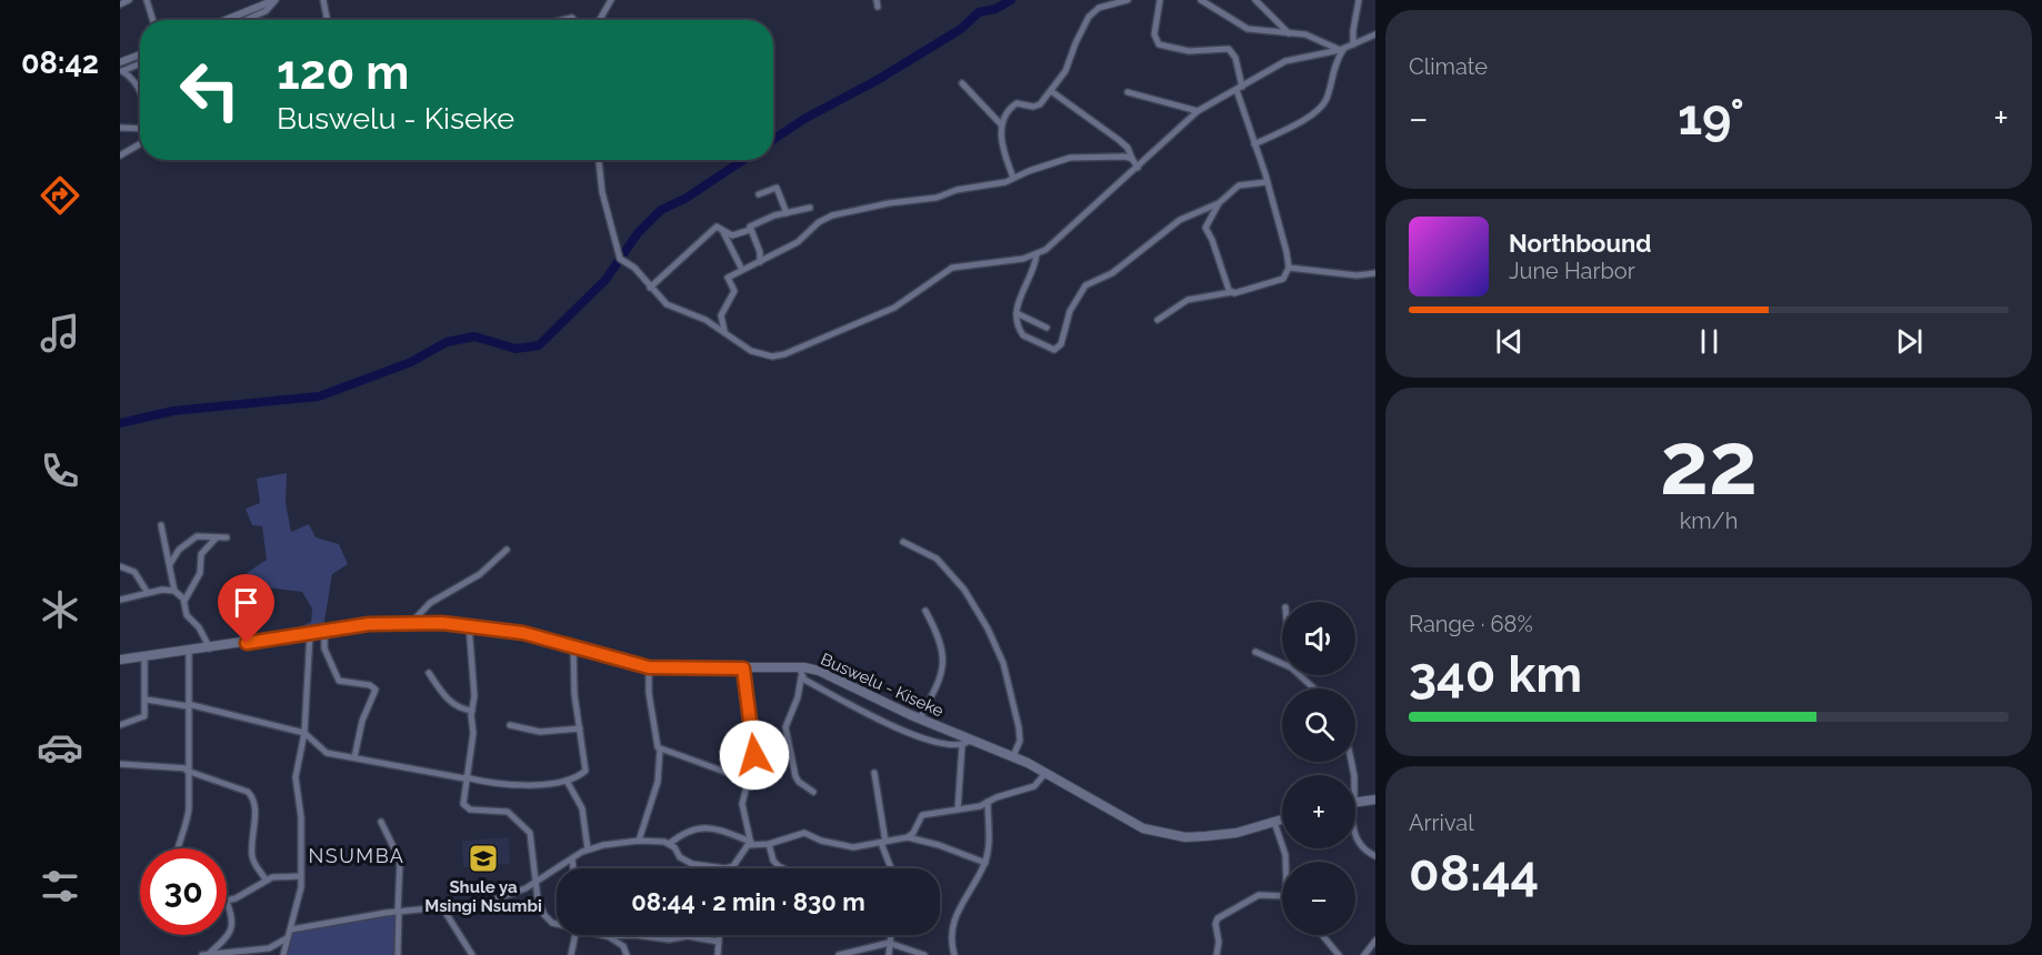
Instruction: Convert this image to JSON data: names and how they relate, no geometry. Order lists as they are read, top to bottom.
{
  "streets": {
    "main road": ["Buswelu - Kiseke"]
  },
  "districts": ["NSUMBA"],
  "places": {
    "school or university": ["Shule ya Msingi Nsumbi"]
  },
  "page": {
    "tabs": "08:42",
    "tile": [
      "Climate",
      ["22", "km/h"],
      ["Range · 68%", "340 km"],
      ["Arrival", "08:44"]
    ],
    "turn": ["120 m", "Buswelu - Kiseke"],
    "heat": ["−", "19°", "+"],
    "song": ["Northbound", "June Harbor"],
    "map_buttons": ["+", "−"],
    "limit": "30",
    "trip": "08:44 · 2 min · 830 m"
  }
}
